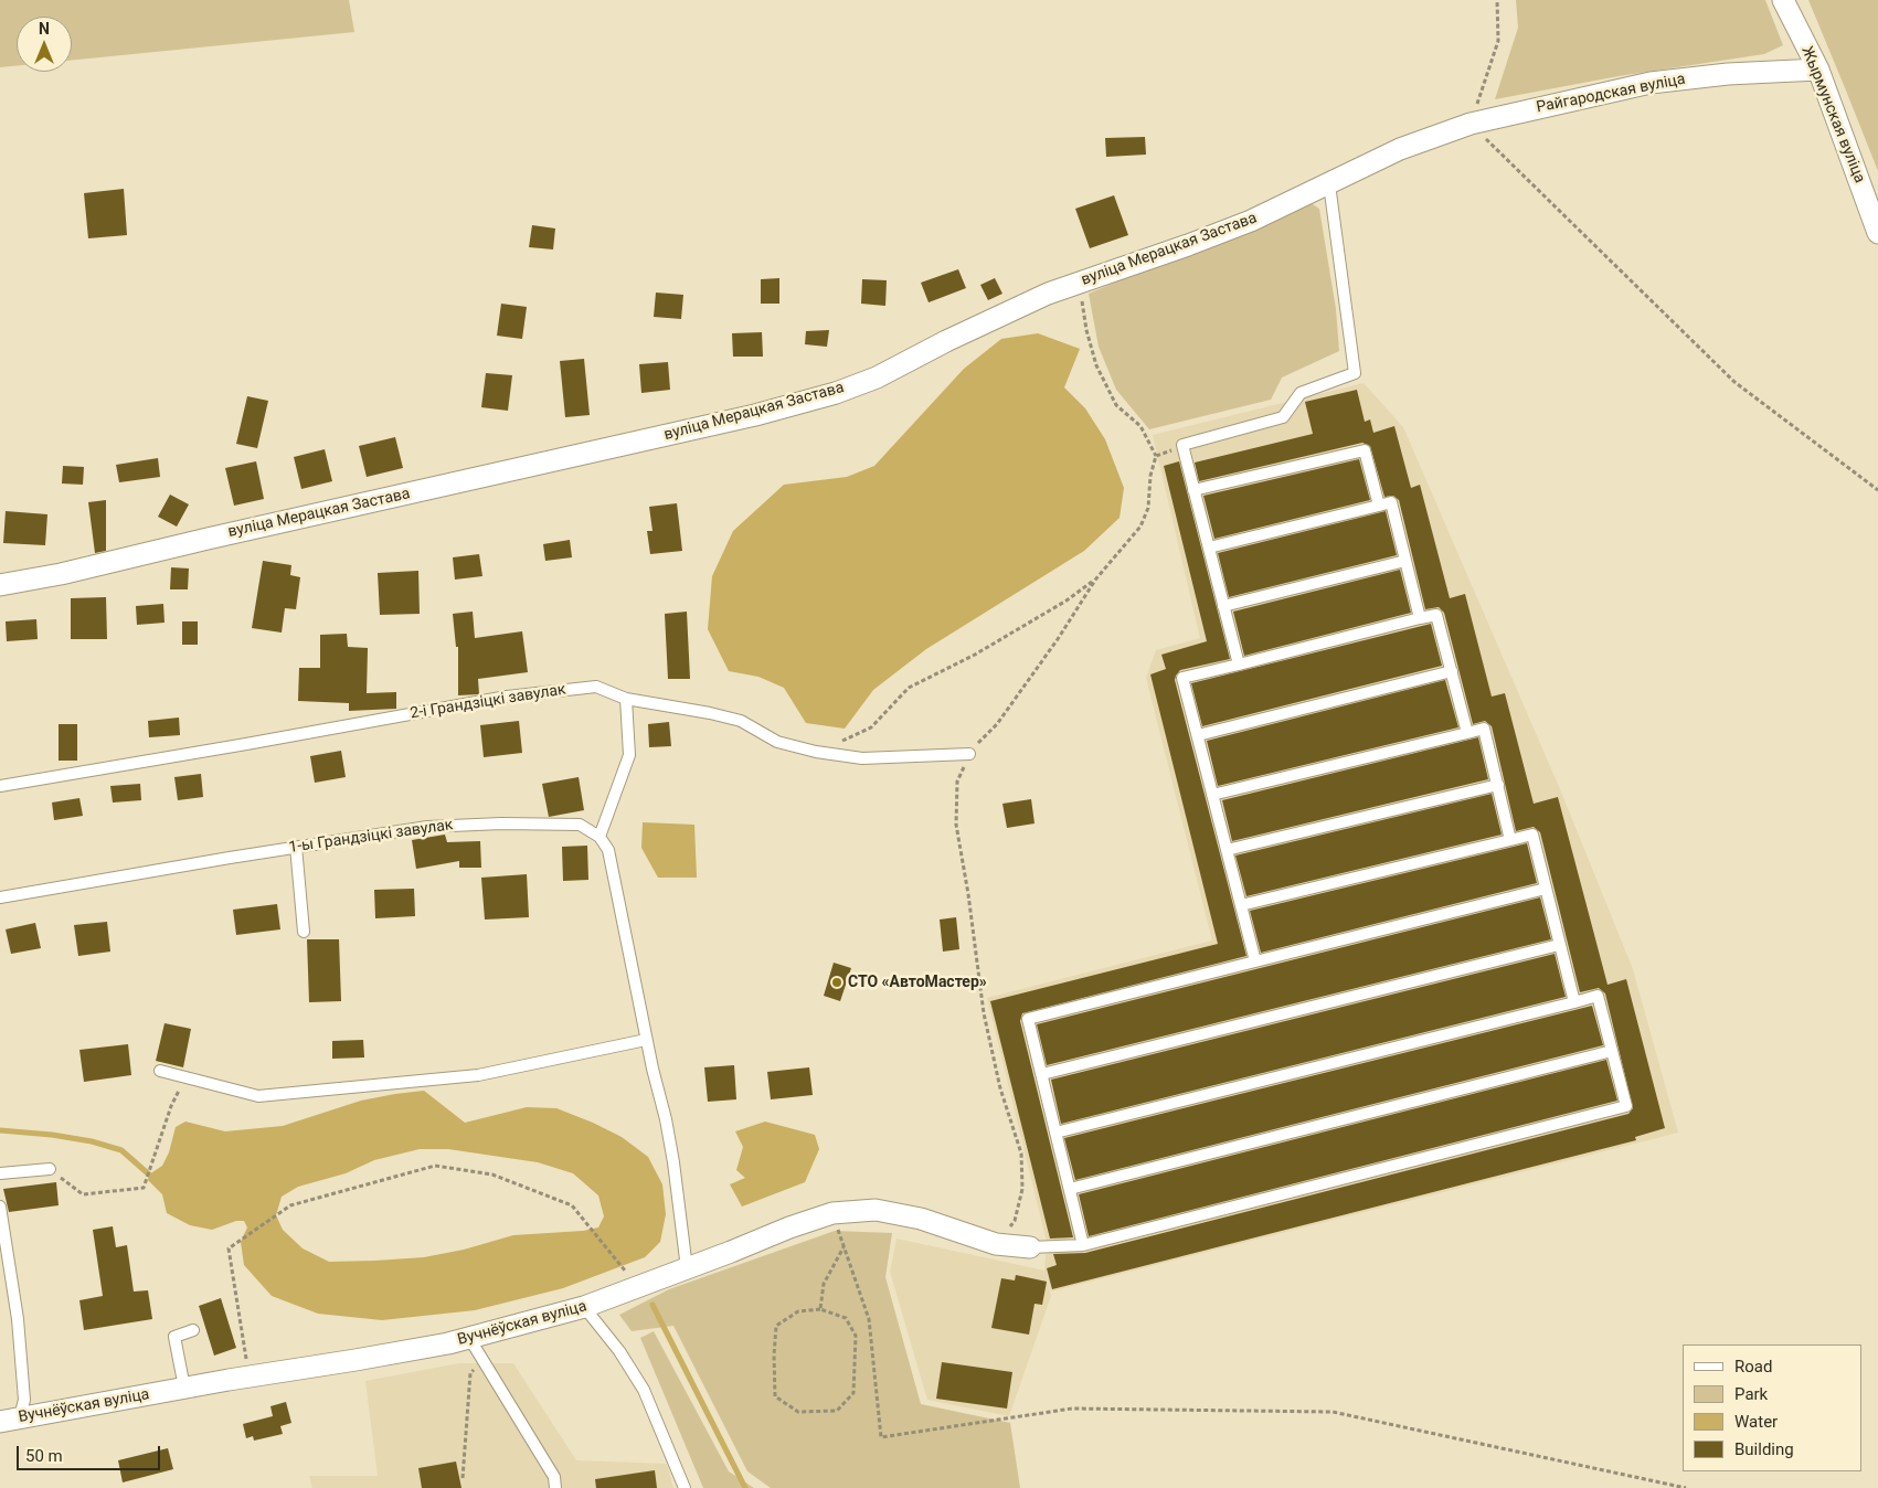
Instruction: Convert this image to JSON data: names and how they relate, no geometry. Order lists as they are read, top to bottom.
{
  "streets": {
    "street": [
      "Райгародская вуліца",
      "Жырмунская вуліца",
      "вуліца Мерацкая Застава",
      "Вучнёўская вуліца"
    ],
    "lane": ["2-і Грандзіцкі завулак", "1-ы Грандзіцкі завулак"]
  },
  "crossings": [
    ["Райгародская вуліца", "Жырмунская вуліца"],
    ["Райгародская вуліца", "вуліца Мерацкая Застава"]
  ],
  "places": ["СТО «АвтоМастер»"],
  "legend": [
    "Road",
    "Park",
    "Water",
    "Building"
  ],
  "scale_bar": "50 m",
  "north": "top"
}
